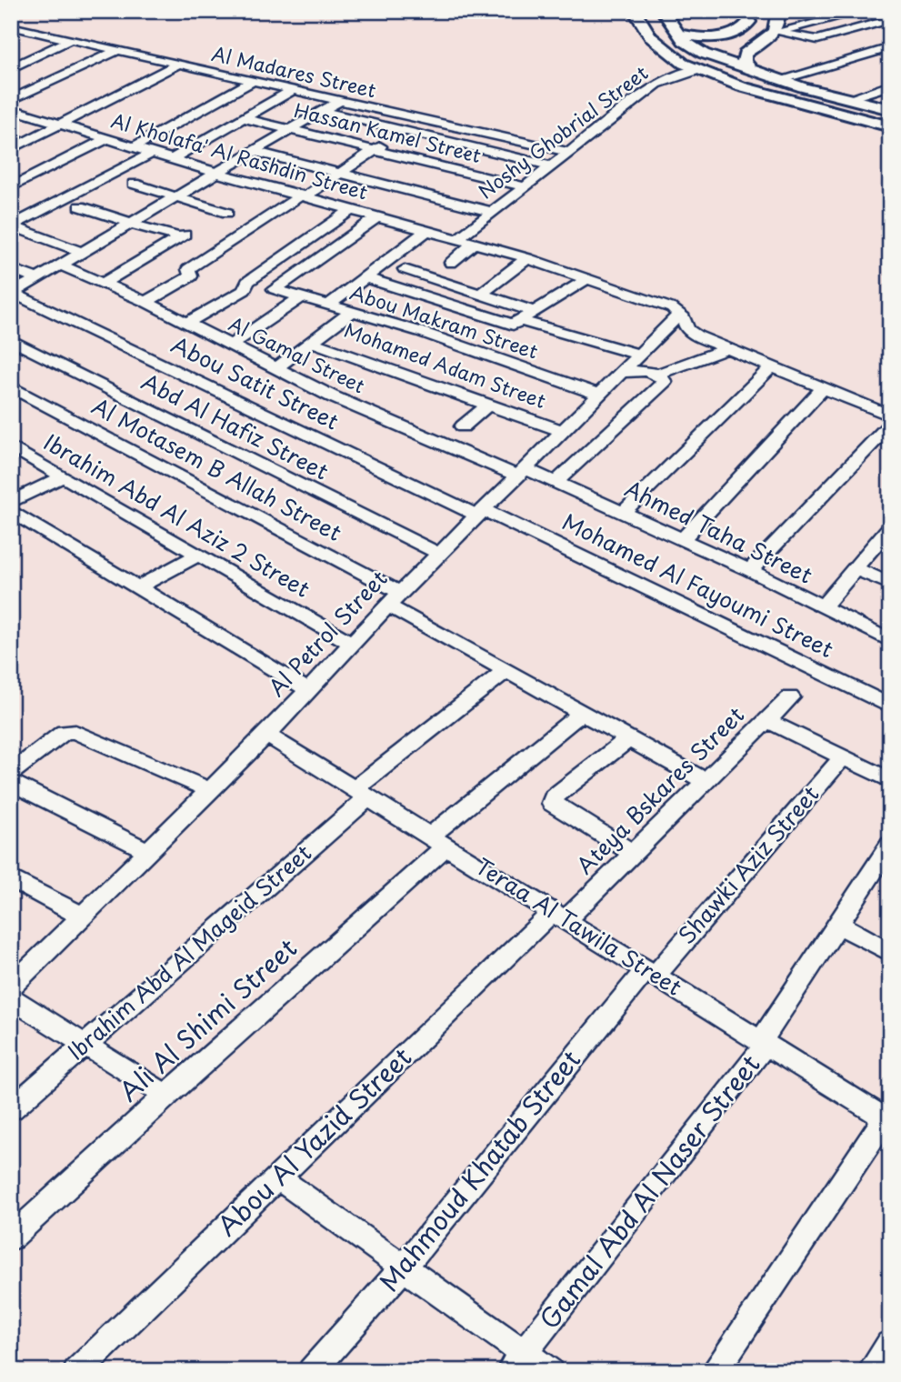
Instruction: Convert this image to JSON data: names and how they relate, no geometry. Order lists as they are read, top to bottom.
{
  "streets": {
    "street": [
      "Al Madares Street",
      "Noshy Ghobrial Street",
      "Hassan Kamel Street",
      "Al Kholafa' Al Rashdin Street",
      "Abou Makram Street",
      "Al Gamal Street",
      "Mohamed Adam Street",
      "Abou Satit Street",
      "Abd Al Hafiz Street",
      "Al Motasem B Allah Street",
      "Ibrahim Abd Al Aziz 2 Street",
      "Ahmed Taha Street",
      "Mohamed Al Fayoumi Street",
      "Al Petrol Street",
      "Ateya Bskares Street",
      "Shawki Aziz Street",
      "Teraa Al Tawila Street",
      "Ibrahim Abd Al Mageid Street",
      "Ali Al Shimi Street",
      "Abou Al Yazid Street",
      "Mahmoud Khatab Street",
      "Gamal Abd Al Naser Street"
    ]
  },
  "crossings": [
    ["Al Madares Street", "Noshy Ghobrial Street"],
    ["Noshy Ghobrial Street", "Hassan Kamel Street"],
    ["Noshy Ghobrial Street", "Al Kholafa' Al Rashdin Street"],
    ["Al Kholafa' Al Rashdin Street", "Abou Makram Street"],
    ["Al Kholafa' Al Rashdin Street", "Al Petrol Street"],
    ["Abou Makram Street", "Al Petrol Street"],
    ["Al Gamal Street", "Ahmed Taha Street"],
    ["Al Gamal Street", "Al Petrol Street"],
    ["Mohamed Adam Street", "Al Petrol Street"],
    ["Abou Satit Street", "Mohamed Al Fayoumi Street"],
    ["Abou Satit Street", "Al Petrol Street"],
    ["Abd Al Hafiz Street", "Al Petrol Street"],
    ["Al Motasem B Allah Street", "Al Petrol Street"],
    ["Al Motasem B Allah Street", "Ateya Bskares Street"],
    ["Al Motasem B Allah Street", "Ibrahim Abd Al Mageid Street"],
    ["Al Motasem B Allah Street", "Ali Al Shimi Street"],
    ["Ibrahim Abd Al Aziz 2 Street", "Al Petrol Street"],
    ["Ahmed Taha Street", "Al Petrol Street"],
    ["Mohamed Al Fayoumi Street", "Al Petrol Street"],
    ["Al Petrol Street", "Teraa Al Tawila Street"],
    ["Ateya Bskares Street", "Teraa Al Tawila Street"],
    ["Ateya Bskares Street", "Abou Al Yazid Street"],
    ["Shawki Aziz Street", "Teraa Al Tawila Street"],
    ["Shawki Aziz Street", "Mahmoud Khatab Street"],
    ["Teraa Al Tawila Street", "Ibrahim Abd Al Mageid Street"],
    ["Teraa Al Tawila Street", "Ali Al Shimi Street"],
    ["Teraa Al Tawila Street", "Abou Al Yazid Street"],
    ["Teraa Al Tawila Street", "Mahmoud Khatab Street"],
    ["Teraa Al Tawila Street", "Gamal Abd Al Naser Street"]
  ]
}
